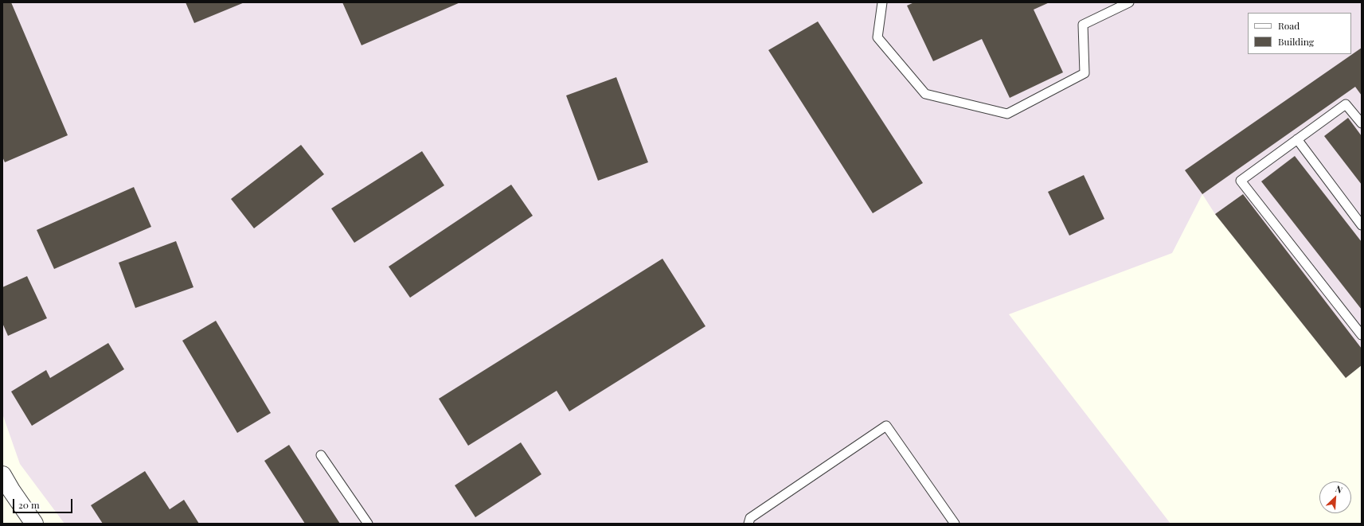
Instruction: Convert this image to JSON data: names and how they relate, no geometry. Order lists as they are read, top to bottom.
{
  "legend": ["Road", "Building"],
  "scale_bar": "20 m",
  "north": "top right"
}
